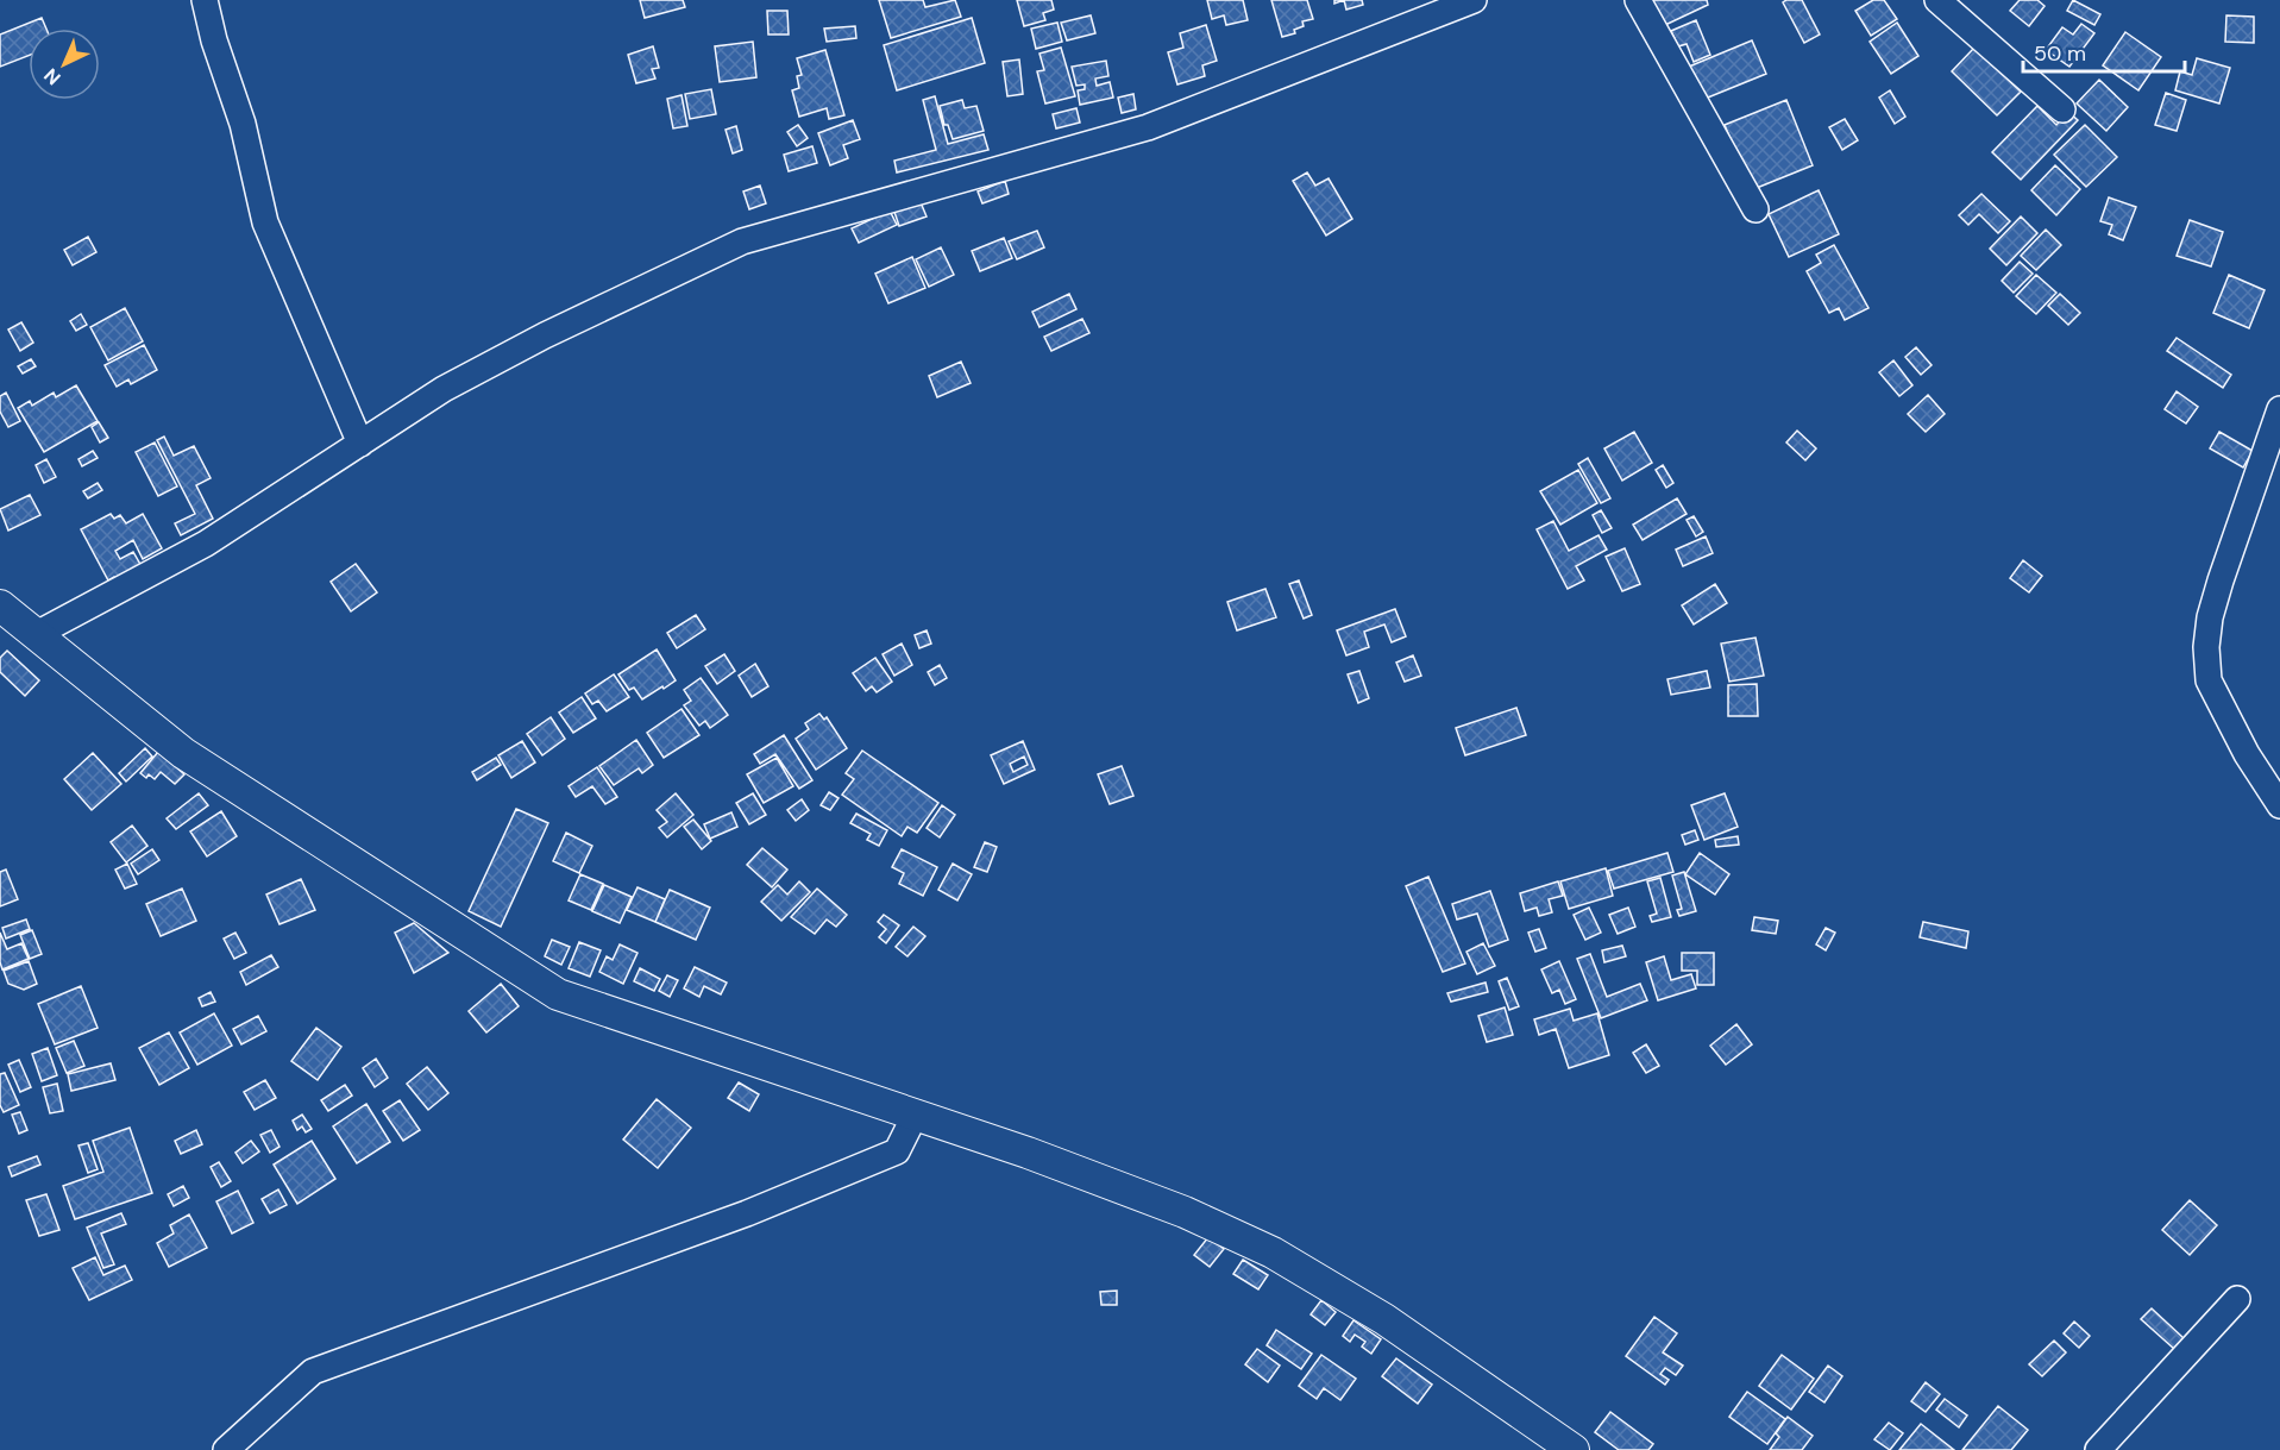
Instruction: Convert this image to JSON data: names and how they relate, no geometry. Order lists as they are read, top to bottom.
{
  "scale_bar": "50 m",
  "north": "bottom left"
}
